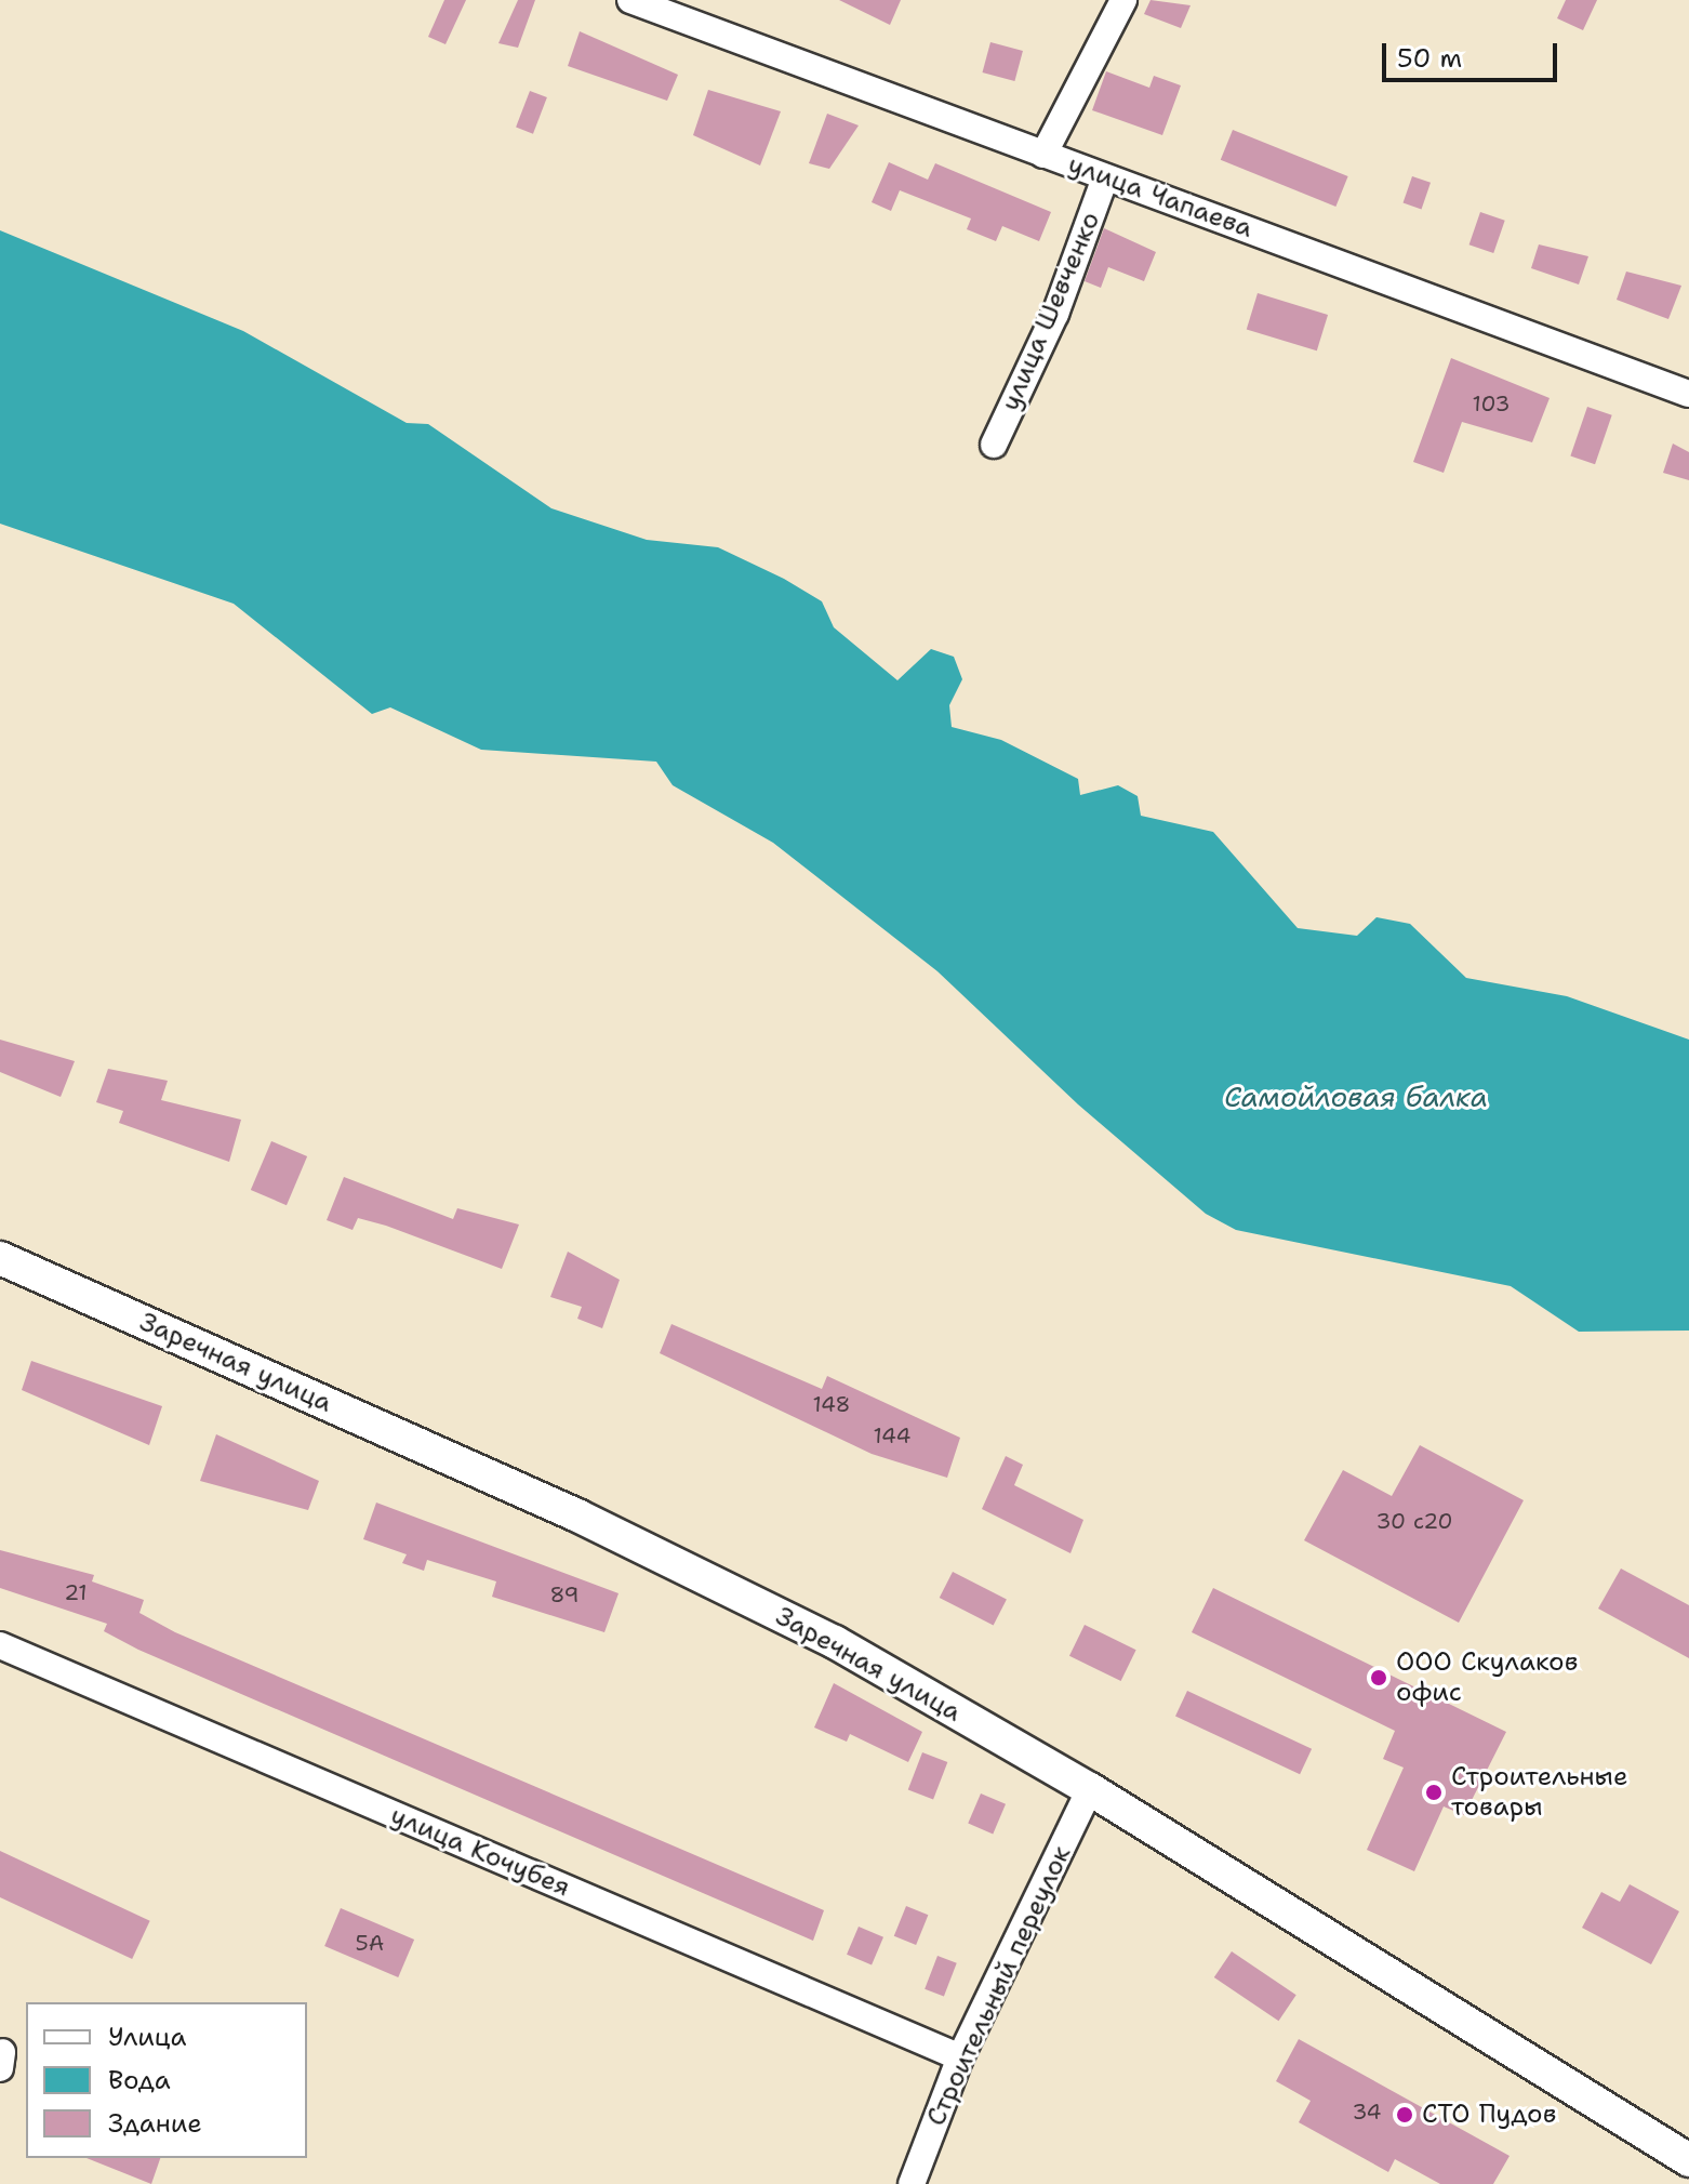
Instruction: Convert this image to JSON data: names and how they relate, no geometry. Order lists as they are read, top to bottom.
{
  "streets": {
    "main road": ["Заречная улица"],
    "street": [
      "улица Чапаева",
      "улица Шевченко",
      "улица Кочубея",
      "Строительный переулок"
    ]
  },
  "crossings": [
    ["улица Чапаева", "улица Шевченко"],
    ["Заречная улица", "Строительный переулок"],
    ["улица Кочубея", "Строительный переулок"]
  ],
  "water": ["Самойловая балка"],
  "places": ["ООО Скулаков офис", "Строительные товары", "СТО Пудов"],
  "house_numbers": [
    "103",
    "148",
    "144",
    "30 с20",
    "21",
    "89",
    "5А",
    "34"
  ],
  "legend": ["Улица", "Вода", "Здание"],
  "scale_bar": "50 m"
}
